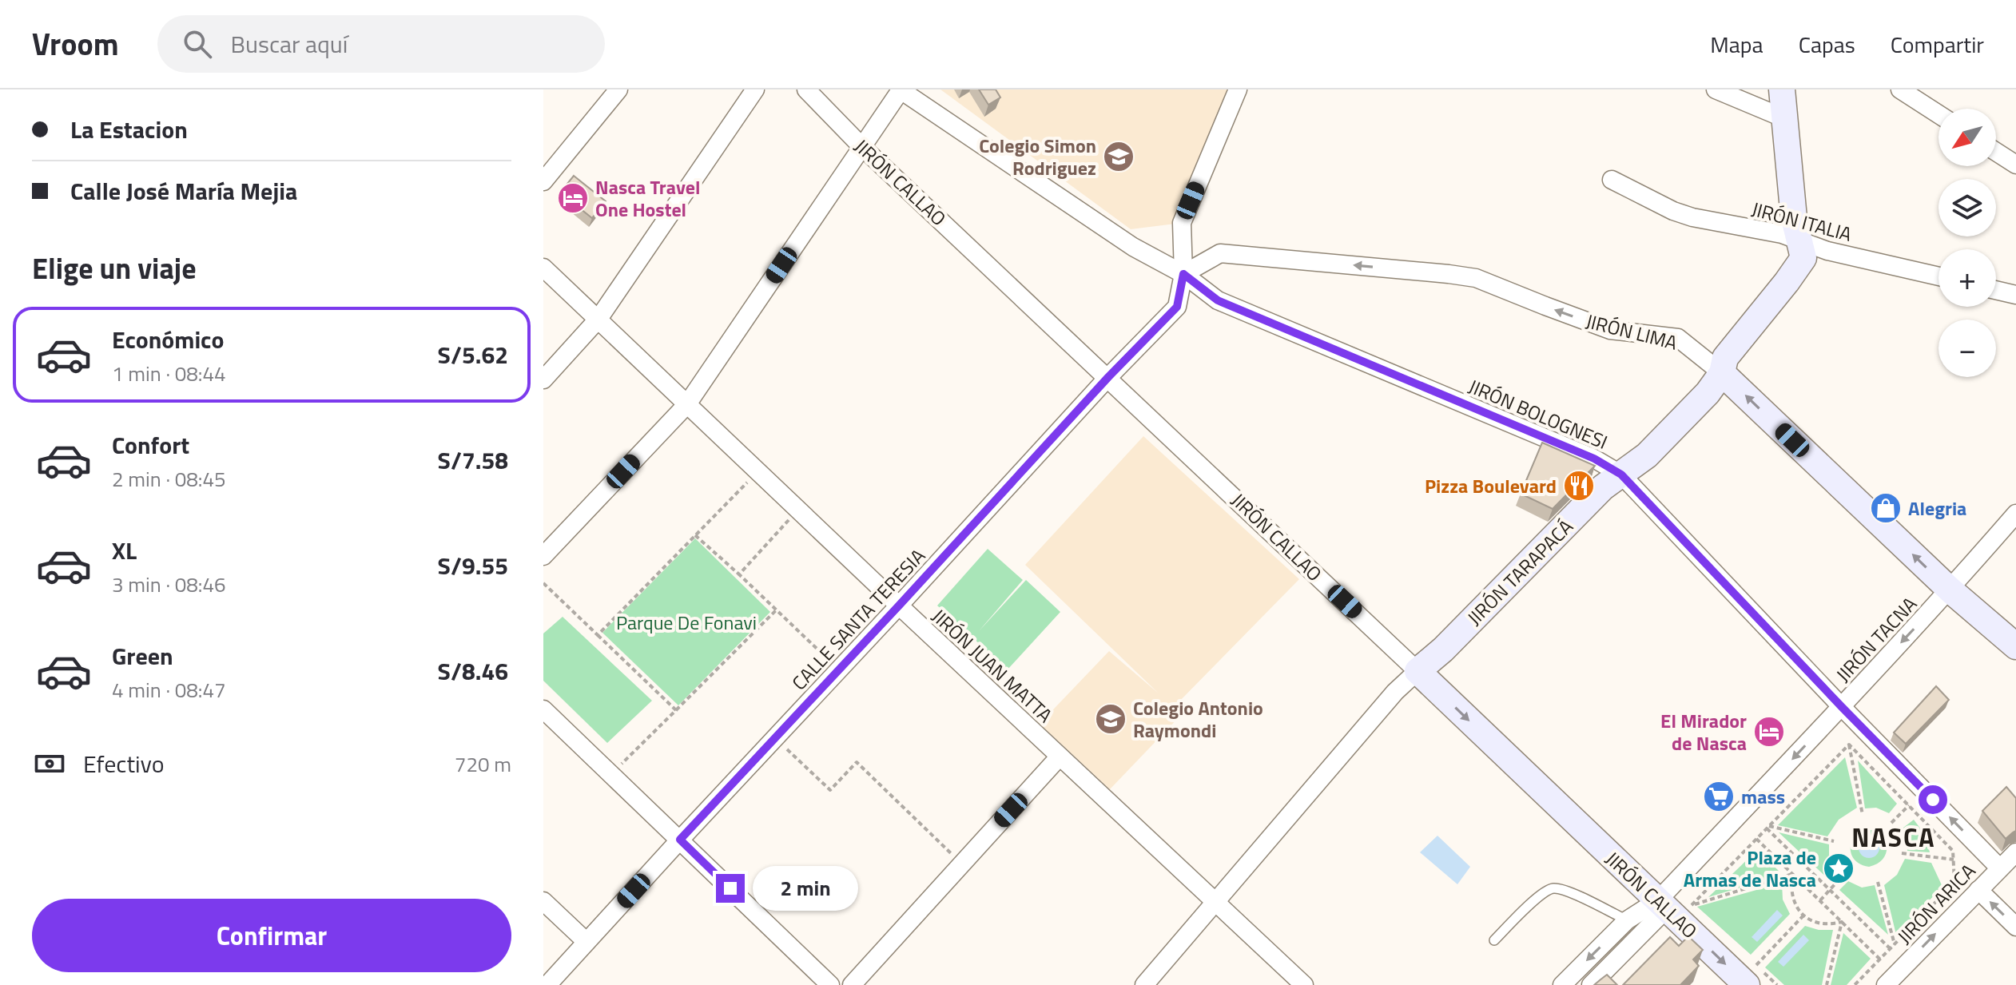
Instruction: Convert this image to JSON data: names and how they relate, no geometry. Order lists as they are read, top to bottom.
{
  "streets": {
    "street": [
      "JIRÓN CALLAO",
      "JIRÓN ITALIA",
      "JIRÓN LIMA",
      "JIRÓN BOLOGNESI",
      "JIRÓN TARAPACÁ",
      "CALLE SANTA TERESIA",
      "JIRÓN TACNA",
      "JIRÓN JUAN MATTA",
      "JIRÓN ARICA"
    ]
  },
  "crossings": [
    ["JIRÓN CALLAO", "JIRÓN TARAPACÁ"],
    ["JIRÓN CALLAO", "CALLE SANTA TERESIA"],
    ["JIRÓN CALLAO", "JIRÓN TACNA"],
    ["JIRÓN ITALIA", "JIRÓN TARAPACÁ"],
    ["JIRÓN LIMA", "JIRÓN BOLOGNESI"],
    ["JIRÓN LIMA", "JIRÓN TARAPACÁ"],
    ["JIRÓN LIMA", "CALLE SANTA TERESIA"],
    ["JIRÓN LIMA", "JIRÓN TACNA"],
    ["JIRÓN BOLOGNESI", "JIRÓN TARAPACÁ"],
    ["JIRÓN BOLOGNESI", "CALLE SANTA TERESIA"],
    ["JIRÓN BOLOGNESI", "JIRÓN TACNA"],
    ["JIRÓN BOLOGNESI", "JIRÓN ARICA"],
    ["JIRÓN TARAPACÁ", "JIRÓN JUAN MATTA"],
    ["CALLE SANTA TERESIA", "JIRÓN JUAN MATTA"]
  ],
  "one_way": [
    "JIRÓN CALLAO",
    "JIRÓN LIMA",
    "JIRÓN TACNA",
    "JIRÓN ARICA"
  ],
  "districts": ["NASCA"],
  "parks": ["Parque De Fonavi"],
  "places": {
    "school or university": ["Colegio Simon Rodriguez", "Colegio Antonio Raymondi"],
    "hotel": ["Nasca Travel One Hostel", "El Mirador de Nasca"],
    "restaurant": ["Pizza Boulevard"],
    "shop": ["Alegria"],
    "supermarket": ["mass"],
    "place": ["Plaza de Armas de Nasca"]
  },
  "north": "bottom left",
  "page": {
    "header": "Vroom",
    "search": "Buscar aquí",
    "nav": ["Mapa", "Capas", "Compartir"],
    "banner": ["La Estacion", "Calle José María Mejia"],
    "map_buttons": ["+", "−"],
    "heading": "Elige un viaje",
    "list": [
      {
        "name": "Económico",
        "note": "1 min · 08:44",
        "value": "S/5.62"
      },
      {
        "name": "Confort",
        "note": "2 min · 08:45",
        "value": "S/7.58"
      },
      {
        "name": "XL",
        "note": "3 min · 08:46",
        "value": "S/9.55"
      },
      {
        "name": "Green",
        "note": "4 min · 08:47",
        "value": "S/8.46"
      }
    ],
    "pay": ["Efectivo", "720 m"],
    "bubble": "2 min",
    "buttons": "Confirmar"
  }
}
